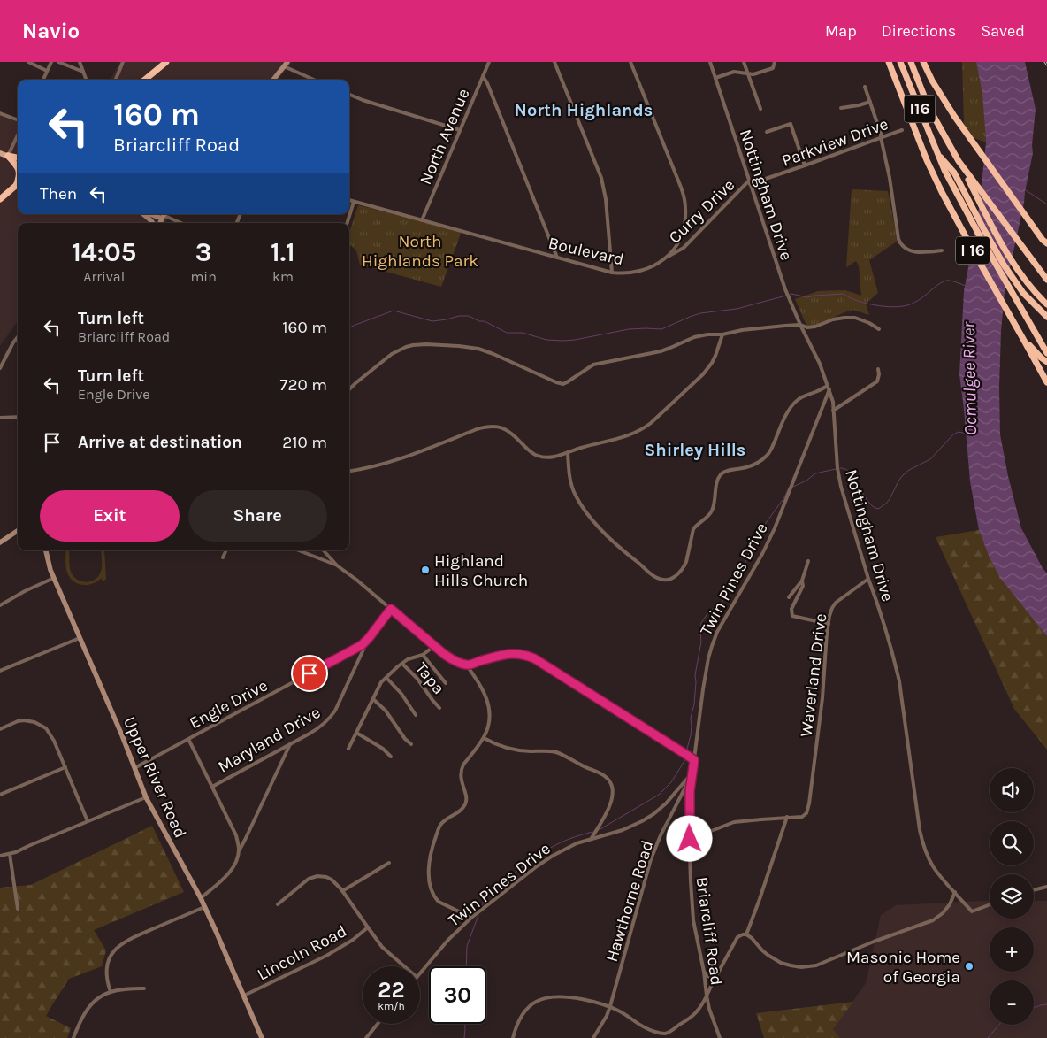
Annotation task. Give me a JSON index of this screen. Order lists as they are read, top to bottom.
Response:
{
  "streets": {
    "highway": ["I16", "I 16"],
    "street": [
      "North Avenue",
      "Parkview Drive",
      "Nottingham Drive",
      "Curry Drive",
      "Boulevard",
      "Twin Pines Drive",
      "Waverland Drive",
      "Tapa",
      "Engle Drive",
      "Maryland Drive",
      "Upper River Road",
      "Hawthorne Road",
      "Briarcliff Road",
      "Lincoln Road"
    ]
  },
  "crossings": [
    ["North Avenue", "Boulevard"],
    ["Parkview Drive", "Nottingham Drive"],
    ["Parkview Drive", "Curry Drive"],
    ["Nottingham Drive", "Curry Drive"],
    ["Nottingham Drive", "Twin Pines Drive"],
    ["Nottingham Drive", "Waverland Drive"],
    ["Curry Drive", "Boulevard"],
    ["Twin Pines Drive", "Hawthorne Road"],
    ["Twin Pines Drive", "Briarcliff Road"],
    ["Engle Drive", "Maryland Drive"],
    ["Engle Drive", "Upper River Road"],
    ["Upper River Road", "Lincoln Road"],
    ["Hawthorne Road", "Briarcliff Road"]
  ],
  "districts": ["North Highlands", "Shirley Hills"],
  "water": ["Ocmulgee River"],
  "parks": ["North Highlands Park"],
  "places": ["Highland Hills Church", "Masonic Home of Georgia"],
  "page": {
    "header": "Navio",
    "nav": ["Map", "Directions", "Saved"],
    "turn": ["160 m", "Briarcliff Road"],
    "then": "Then",
    "eta": [
      "14:05",
      "Arrival",
      "3",
      "min",
      "1.1",
      "km"
    ],
    "list": [
      {
        "name": "Turn left",
        "note": "Briarcliff Road",
        "value": "160 m"
      },
      {
        "name": "Turn left",
        "note": "Engle Drive",
        "value": "720 m"
      },
      {
        "name": "Arrive at destination",
        "value": "210 m"
      }
    ],
    "buttons": ["Exit", "Share"],
    "map_buttons": ["+", "−"],
    "speed": "22 km/h",
    "limit": "30"
  }
}
